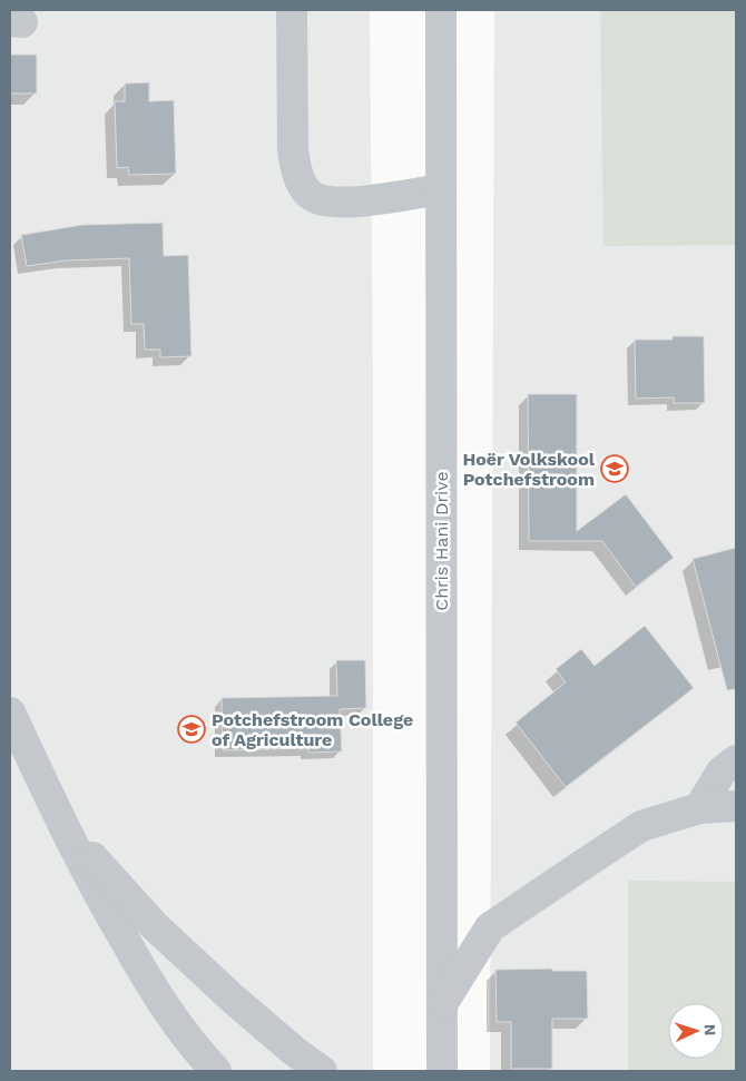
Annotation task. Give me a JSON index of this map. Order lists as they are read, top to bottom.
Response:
{
  "streets": {
    "street": ["Chris Hani Drive"]
  },
  "places": {
    "school or university": ["Hoër Volkskool Potchefstroom", "Potchefstroom College of Agriculture"]
  },
  "north": "right"
}
